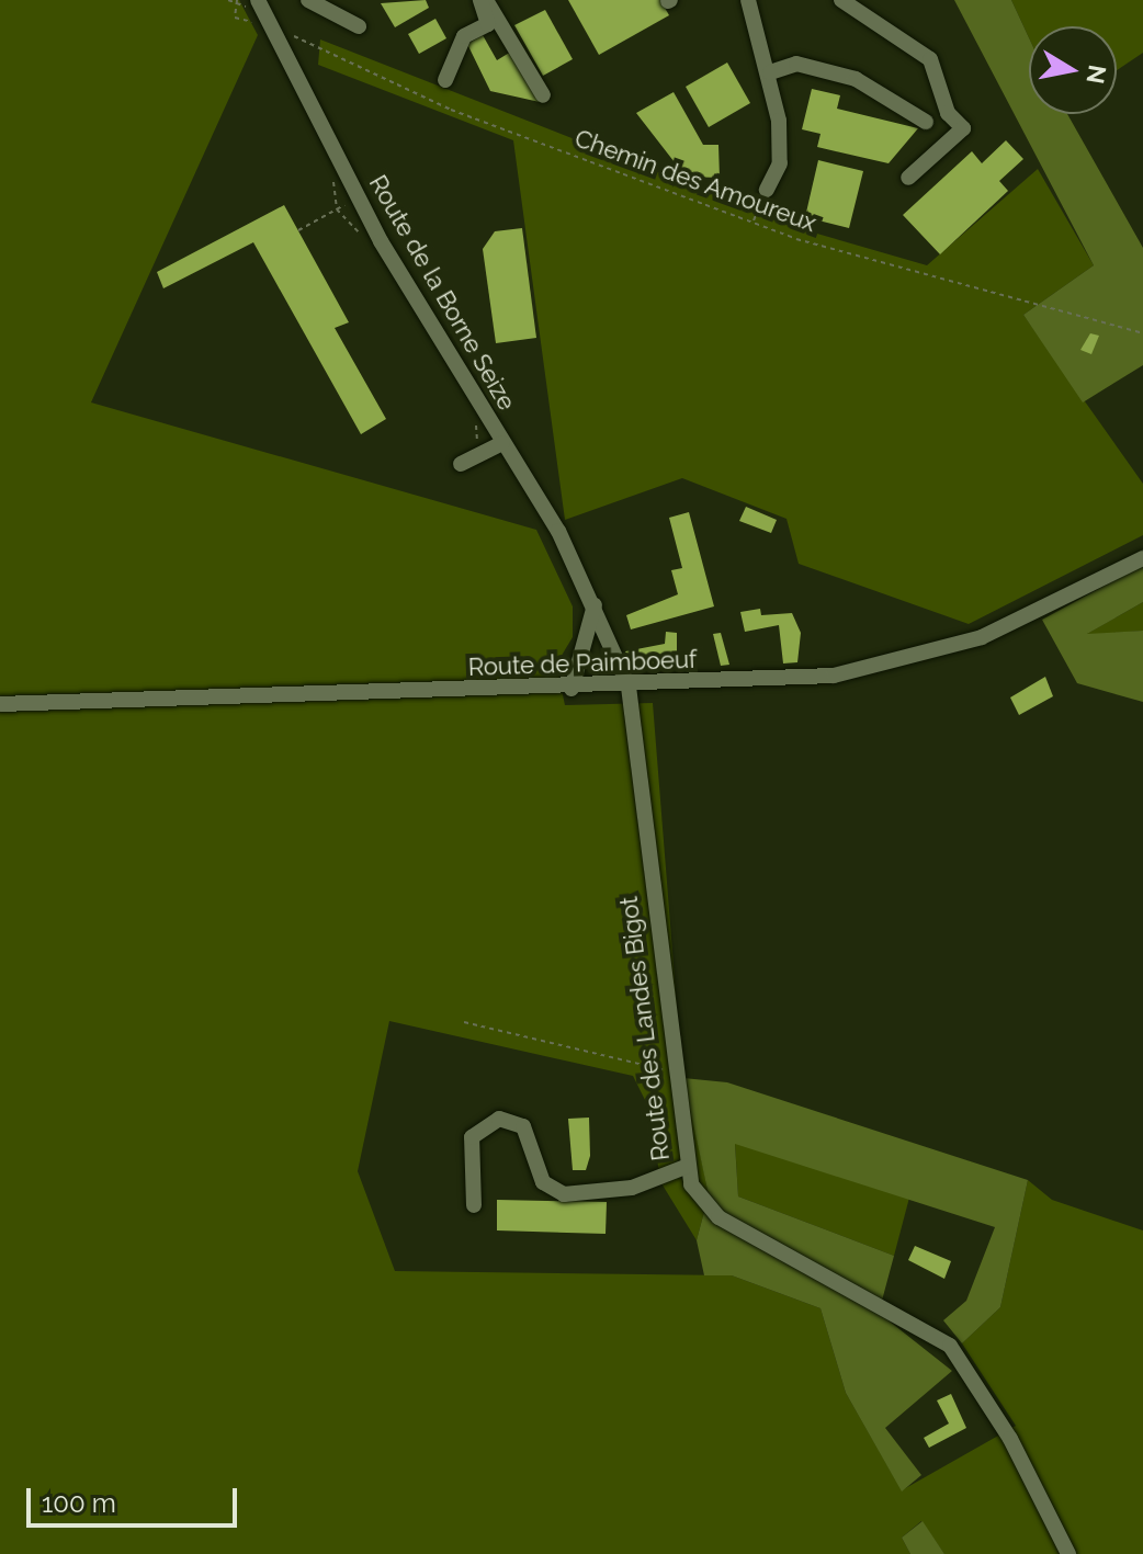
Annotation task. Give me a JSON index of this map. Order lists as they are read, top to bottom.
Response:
{
  "streets": {
    "street": ["Route de la Borne Seize", "Route de Paimboeuf", "Route des Landes Bigot"],
    "path": ["Chemin des Amoureux"]
  },
  "crossings": [
    ["Route de la Borne Seize", "Route de Paimboeuf"],
    ["Route de la Borne Seize", "Route des Landes Bigot"],
    ["Route de Paimboeuf", "Route des Landes Bigot"]
  ],
  "scale_bar": "100 m",
  "north": "right"
}
